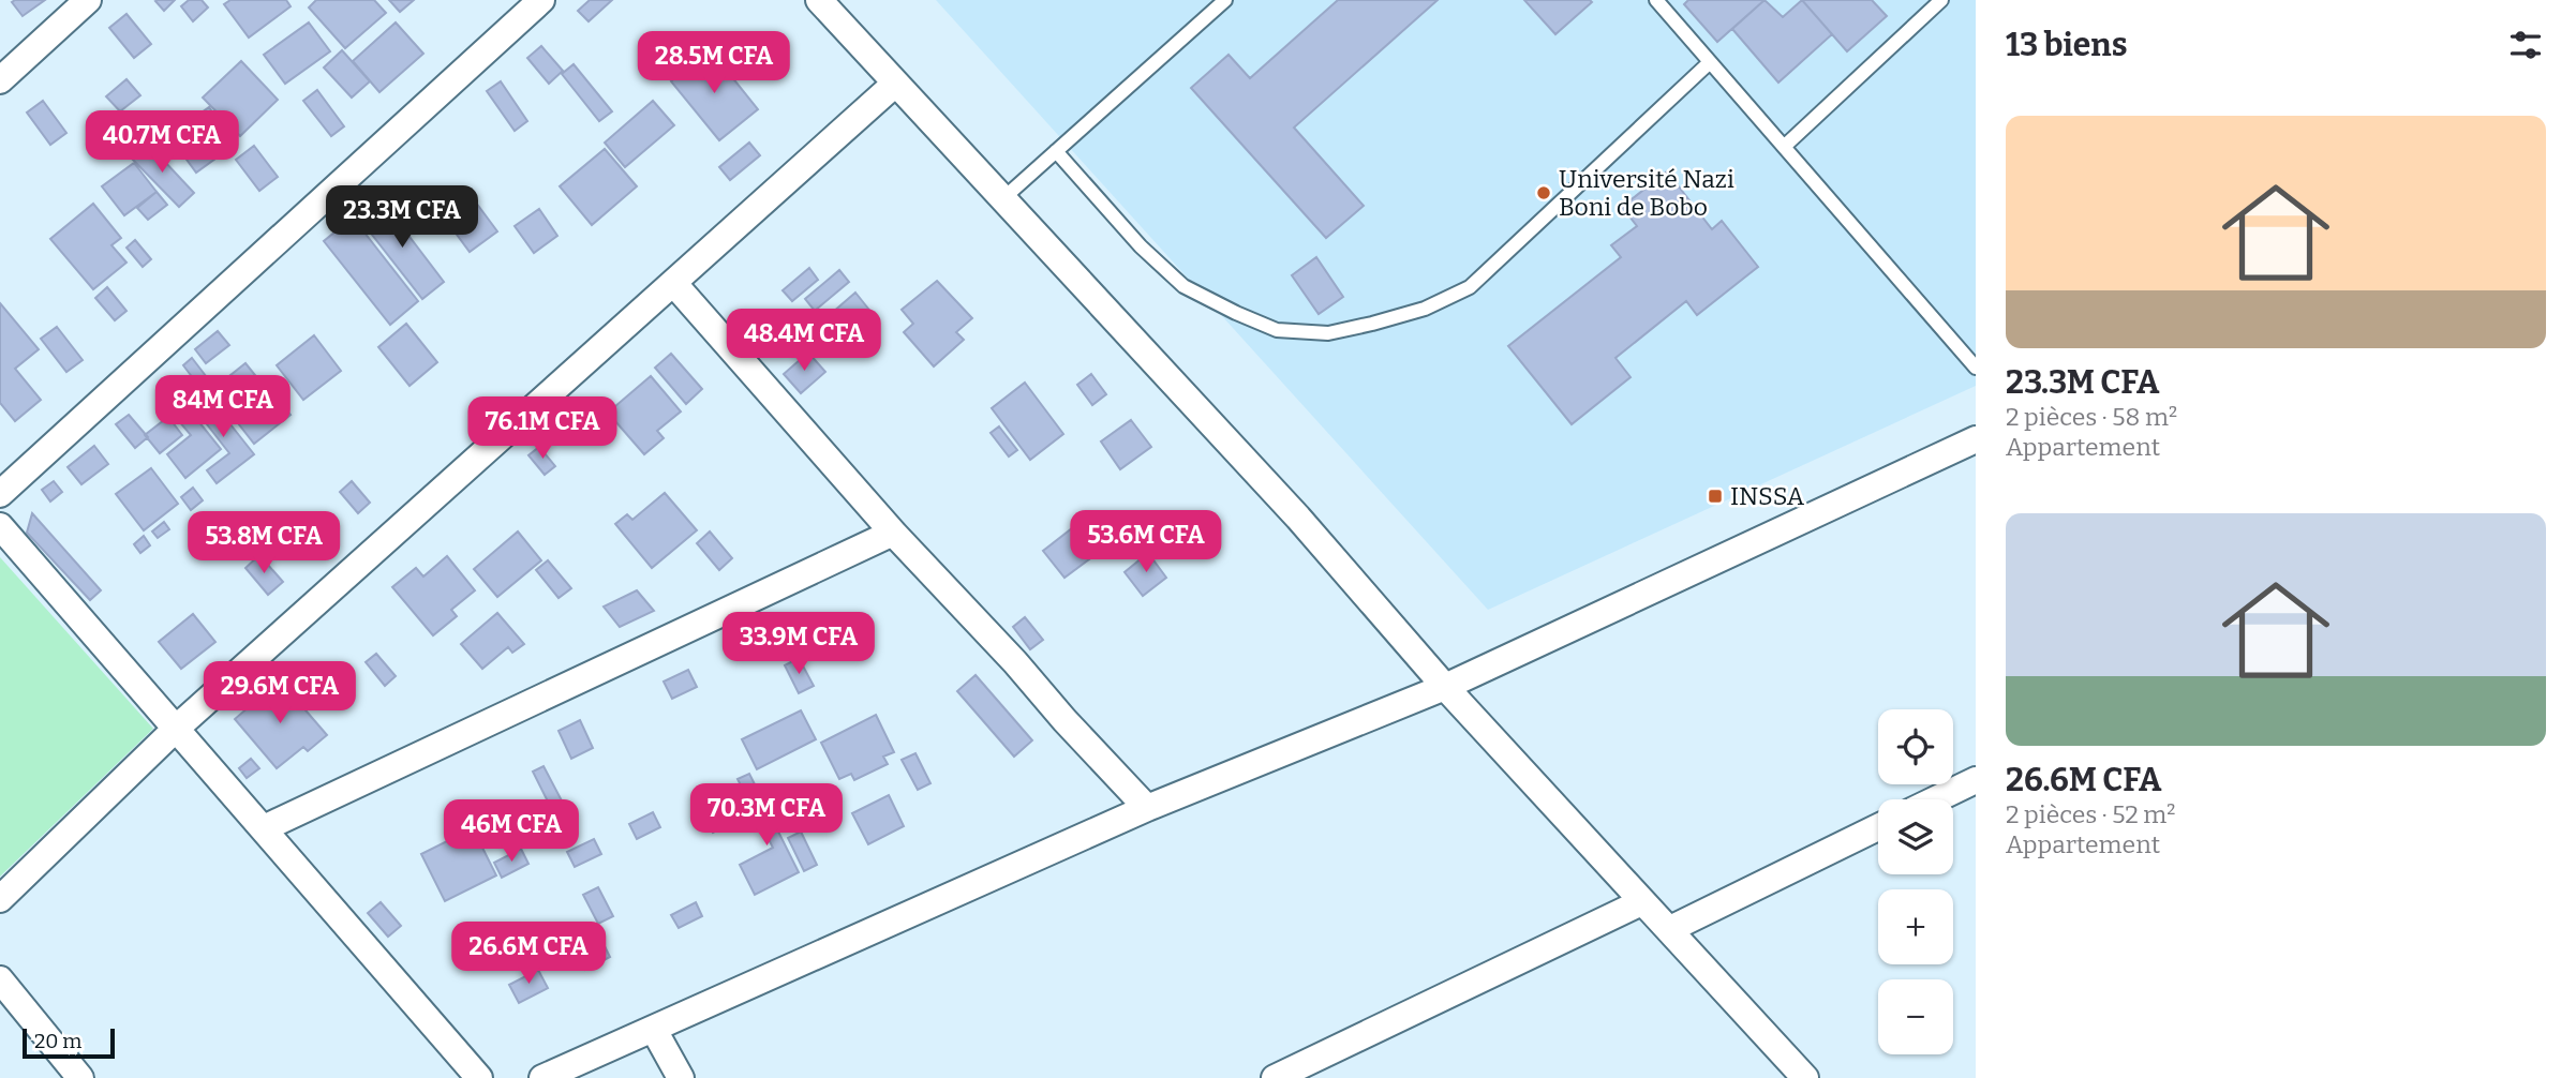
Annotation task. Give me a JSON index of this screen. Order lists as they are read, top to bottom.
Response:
{
  "places": {
    "other": ["Université Nazi Boni de Bobo"],
    "transit": ["INSSA"]
  },
  "scale_bar": "20 m",
  "page": {
    "heading": "13 biens",
    "price": [
      "28.5M CFA",
      "40.7M CFA",
      "23.3M CFA",
      "48.4M CFA",
      "84M CFA",
      "76.1M CFA",
      "53.6M CFA",
      "53.8M CFA",
      "33.9M CFA",
      "29.6M CFA",
      "70.3M CFA",
      "46M CFA",
      "26.6M CFA"
    ],
    "list": [
      {
        "name": "23.3M CFA",
        "note": "2 pièces · 58 m² · Appartement"
      },
      {
        "name": "26.6M CFA",
        "note": "2 pièces · 52 m² · Appartement"
      }
    ],
    "map_buttons": ["+", "−"],
    "scale": "20 m"
  }
}
